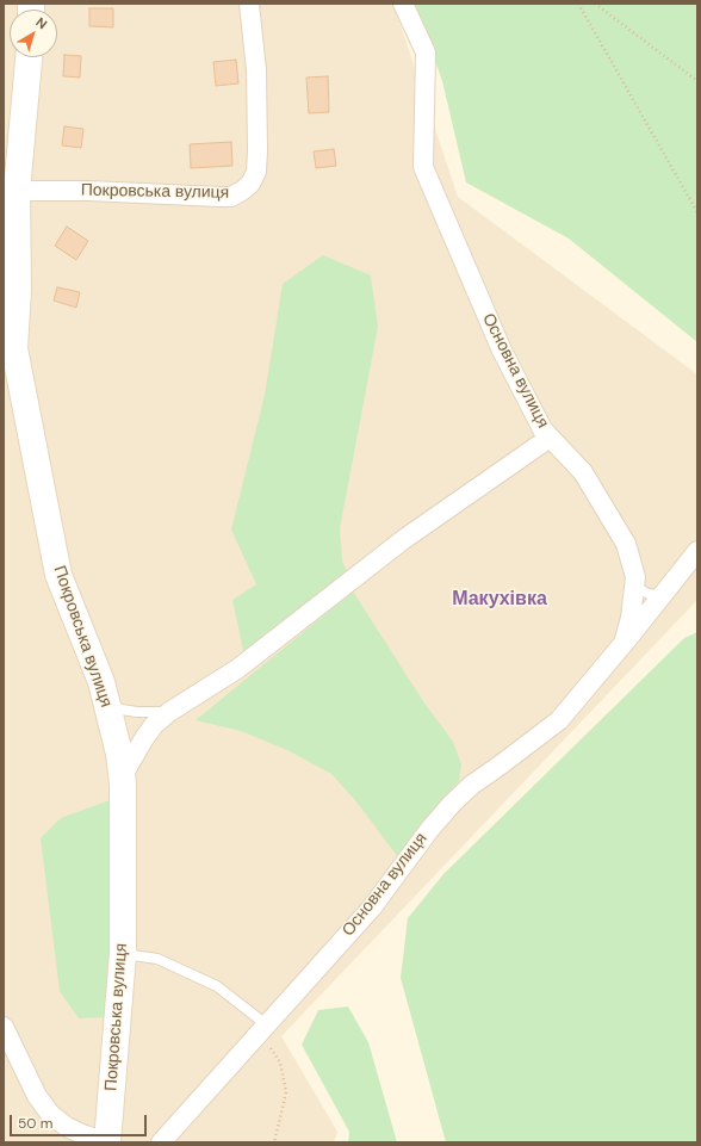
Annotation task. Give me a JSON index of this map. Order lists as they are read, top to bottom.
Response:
{
  "streets": {
    "street": ["Покровська вулиця", "Основна вулиця"]
  },
  "districts": ["Макухівка"],
  "scale_bar": "50 m",
  "north": "top right"
}
